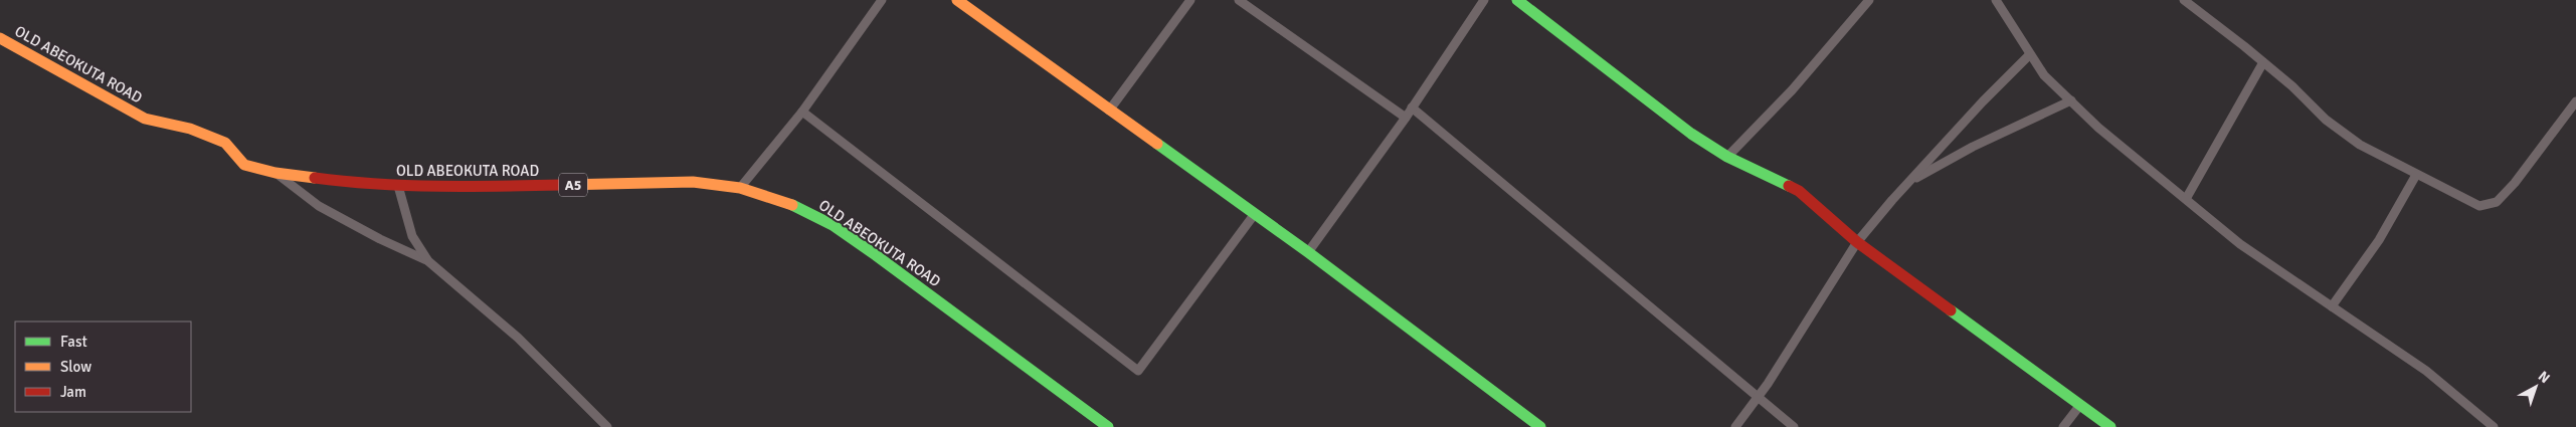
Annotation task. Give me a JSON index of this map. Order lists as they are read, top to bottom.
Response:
{
  "streets": {
    "main road": ["OLD ABEOKUTA ROAD", "A5"]
  },
  "legend": ["Fast", "Slow", "Jam"],
  "north": "top right"
}
